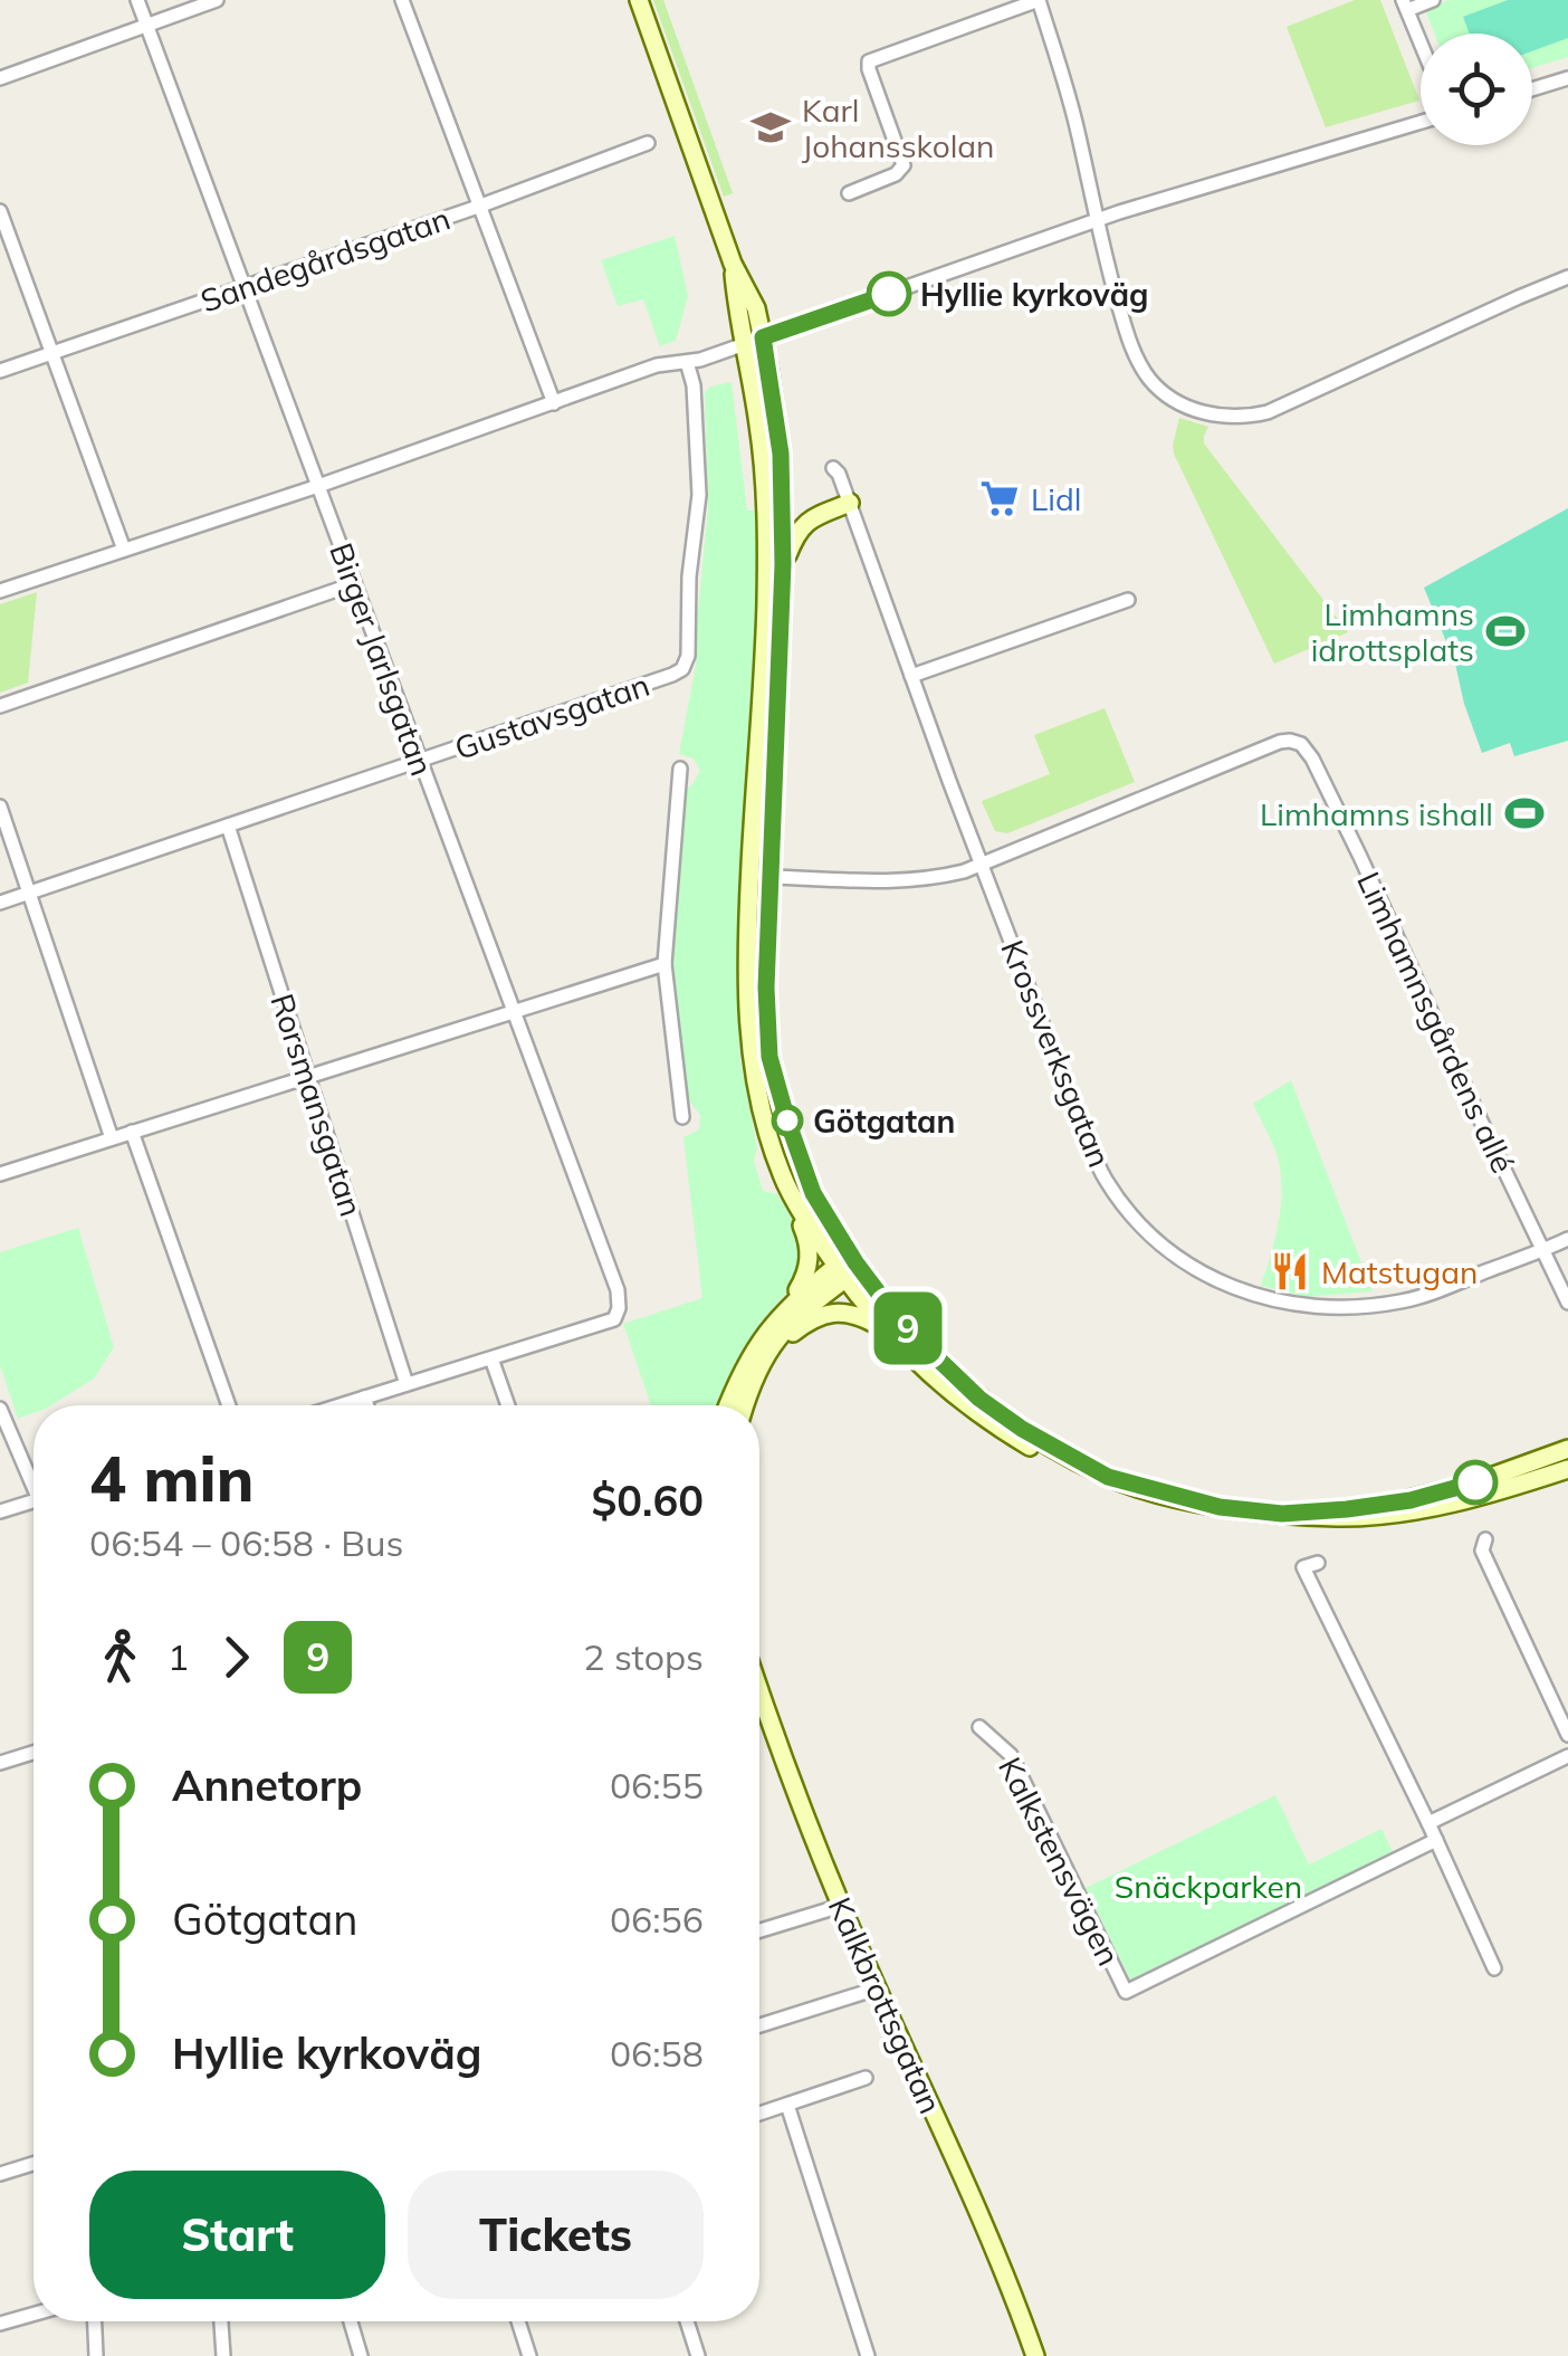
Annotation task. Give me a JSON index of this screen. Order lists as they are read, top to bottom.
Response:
{
  "streets": {
    "main road": ["Kalkbrottsgatan"],
    "street": [
      "Sandegårdsgatan",
      "Birger Jarlsgatan",
      "Gustavsgatan",
      "Limhamnsgårdens allé",
      "Krossverksgatan",
      "Rorsmansgatan",
      "Kalkstensvägen"
    ]
  },
  "crossings": [
    ["Sandegårdsgatan", "Birger Jarlsgatan"],
    ["Birger Jarlsgatan", "Gustavsgatan"],
    ["Gustavsgatan", "Rorsmansgatan"],
    ["Limhamnsgårdens allé", "Krossverksgatan"]
  ],
  "parks": ["Snäckparken"],
  "places": {
    "school or university": ["Karl Johansskolan"],
    "other": ["Hyllie kyrkoväg", "Götgatan"],
    "supermarket": ["Lidl"],
    "sports": ["Limhamns idrottsplats", "Limhamns ishall"],
    "restaurant": ["Matstugan"]
  },
  "lines": ["bus line 9"],
  "page": {
    "on_map": "9",
    "heading": ["4 min", "06:54 – 06:58 · Bus", "$0.60"],
    "legs": ["1", "9", "2 stops"],
    "list": [
      {
        "name": "Annetorp",
        "value": "06:55"
      },
      {
        "name": "Götgatan",
        "value": "06:56"
      },
      {
        "name": "Hyllie kyrkoväg",
        "value": "06:58"
      }
    ],
    "buttons": ["Start", "Tickets"]
  }
}
